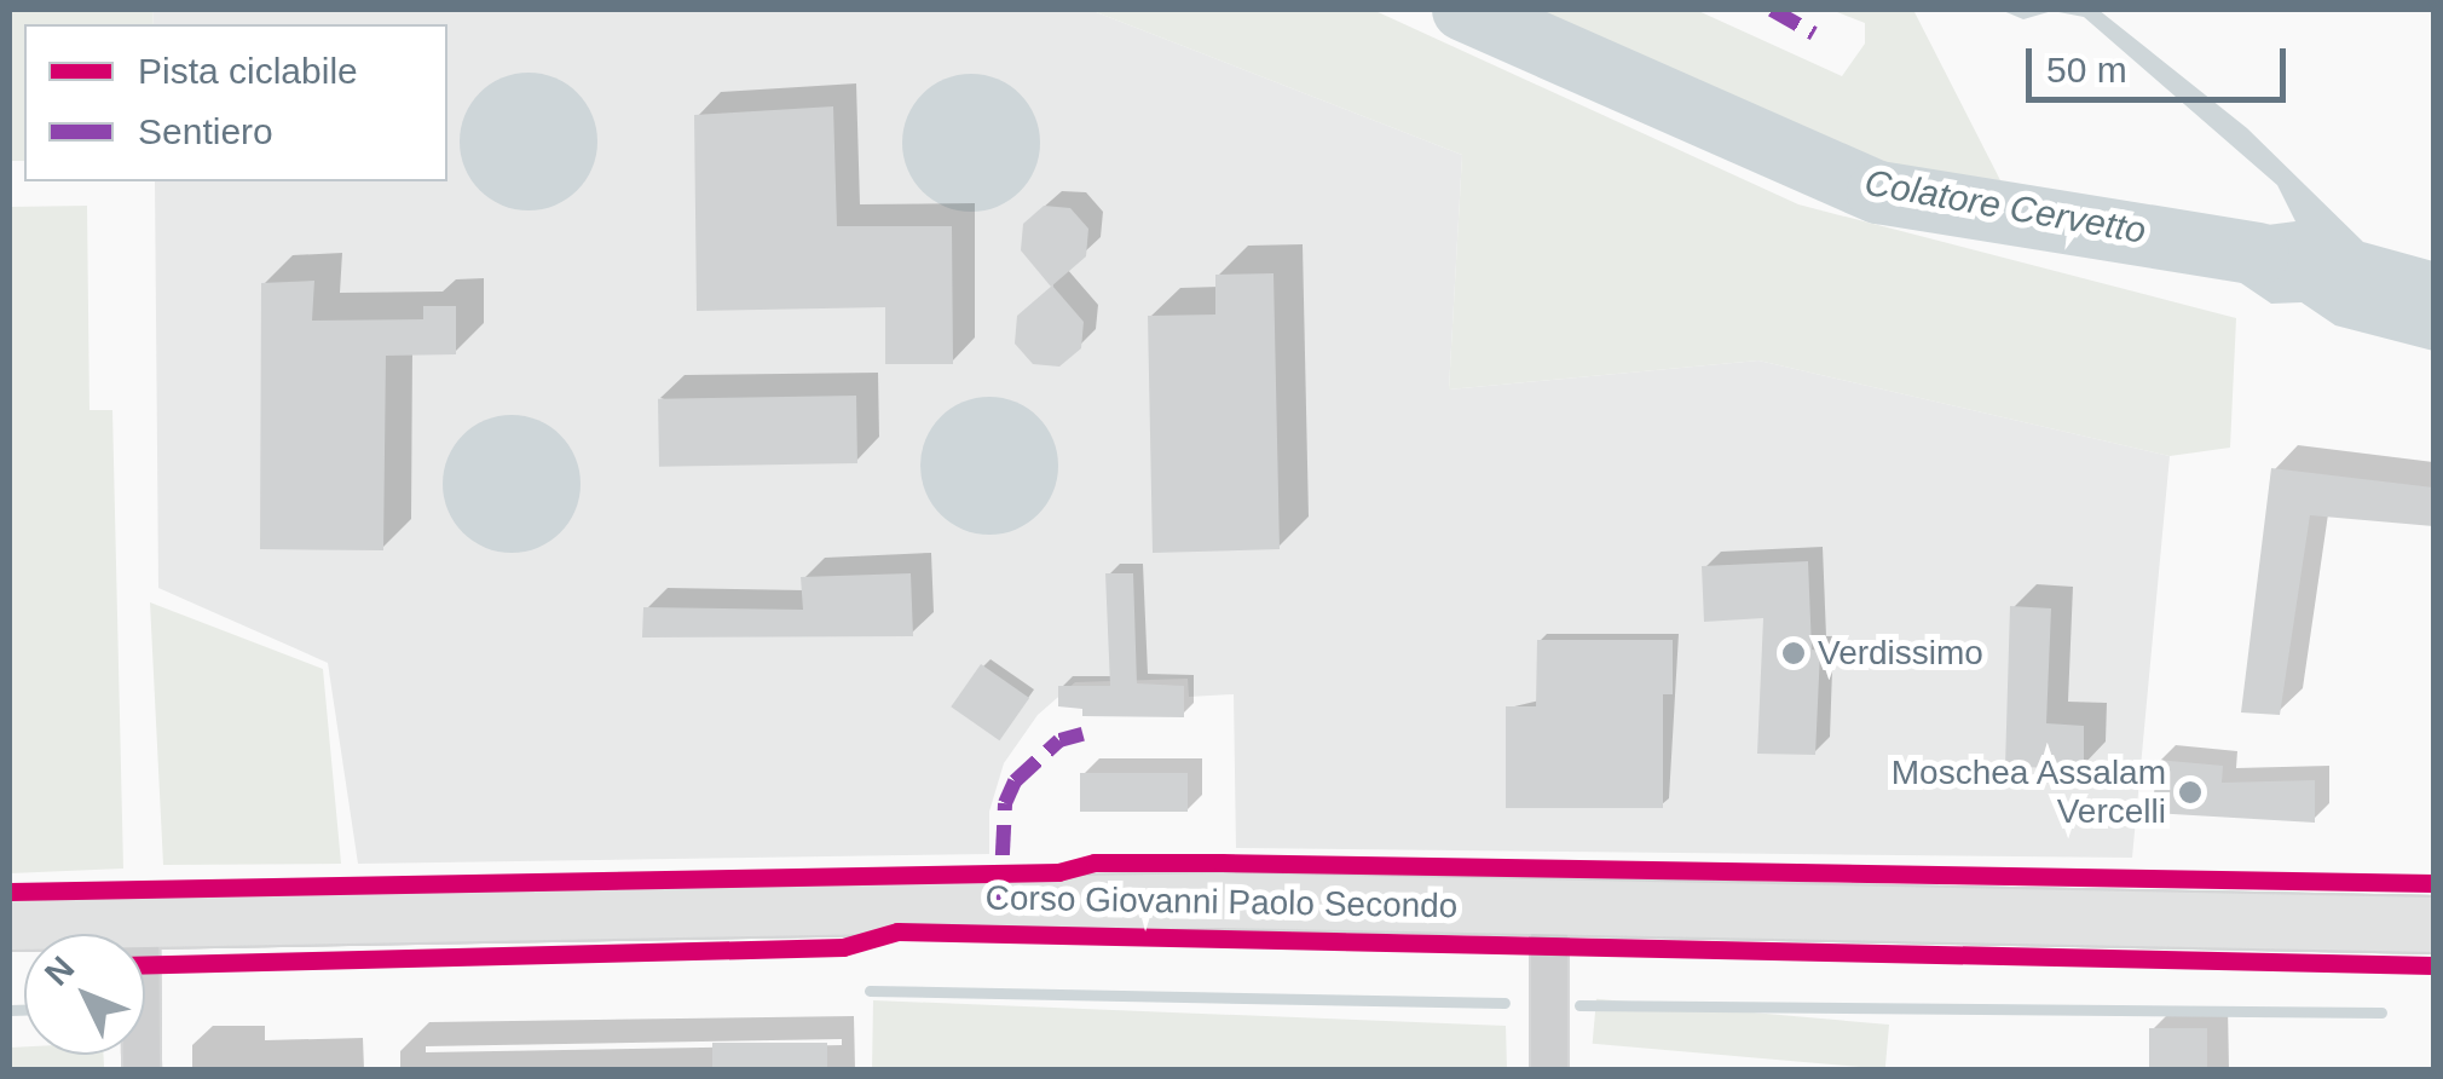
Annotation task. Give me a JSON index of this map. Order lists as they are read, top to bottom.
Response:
{
  "streets": {
    "main road": ["Corso Giovanni Paolo Secondo"]
  },
  "water": ["Colatore Cervetto"],
  "places": ["Verdissimo", "Moschea Assalam Vercelli"],
  "legend": ["Pista ciclabile", "Sentiero"],
  "scale_bar": "50 m",
  "north": "top left"
}
